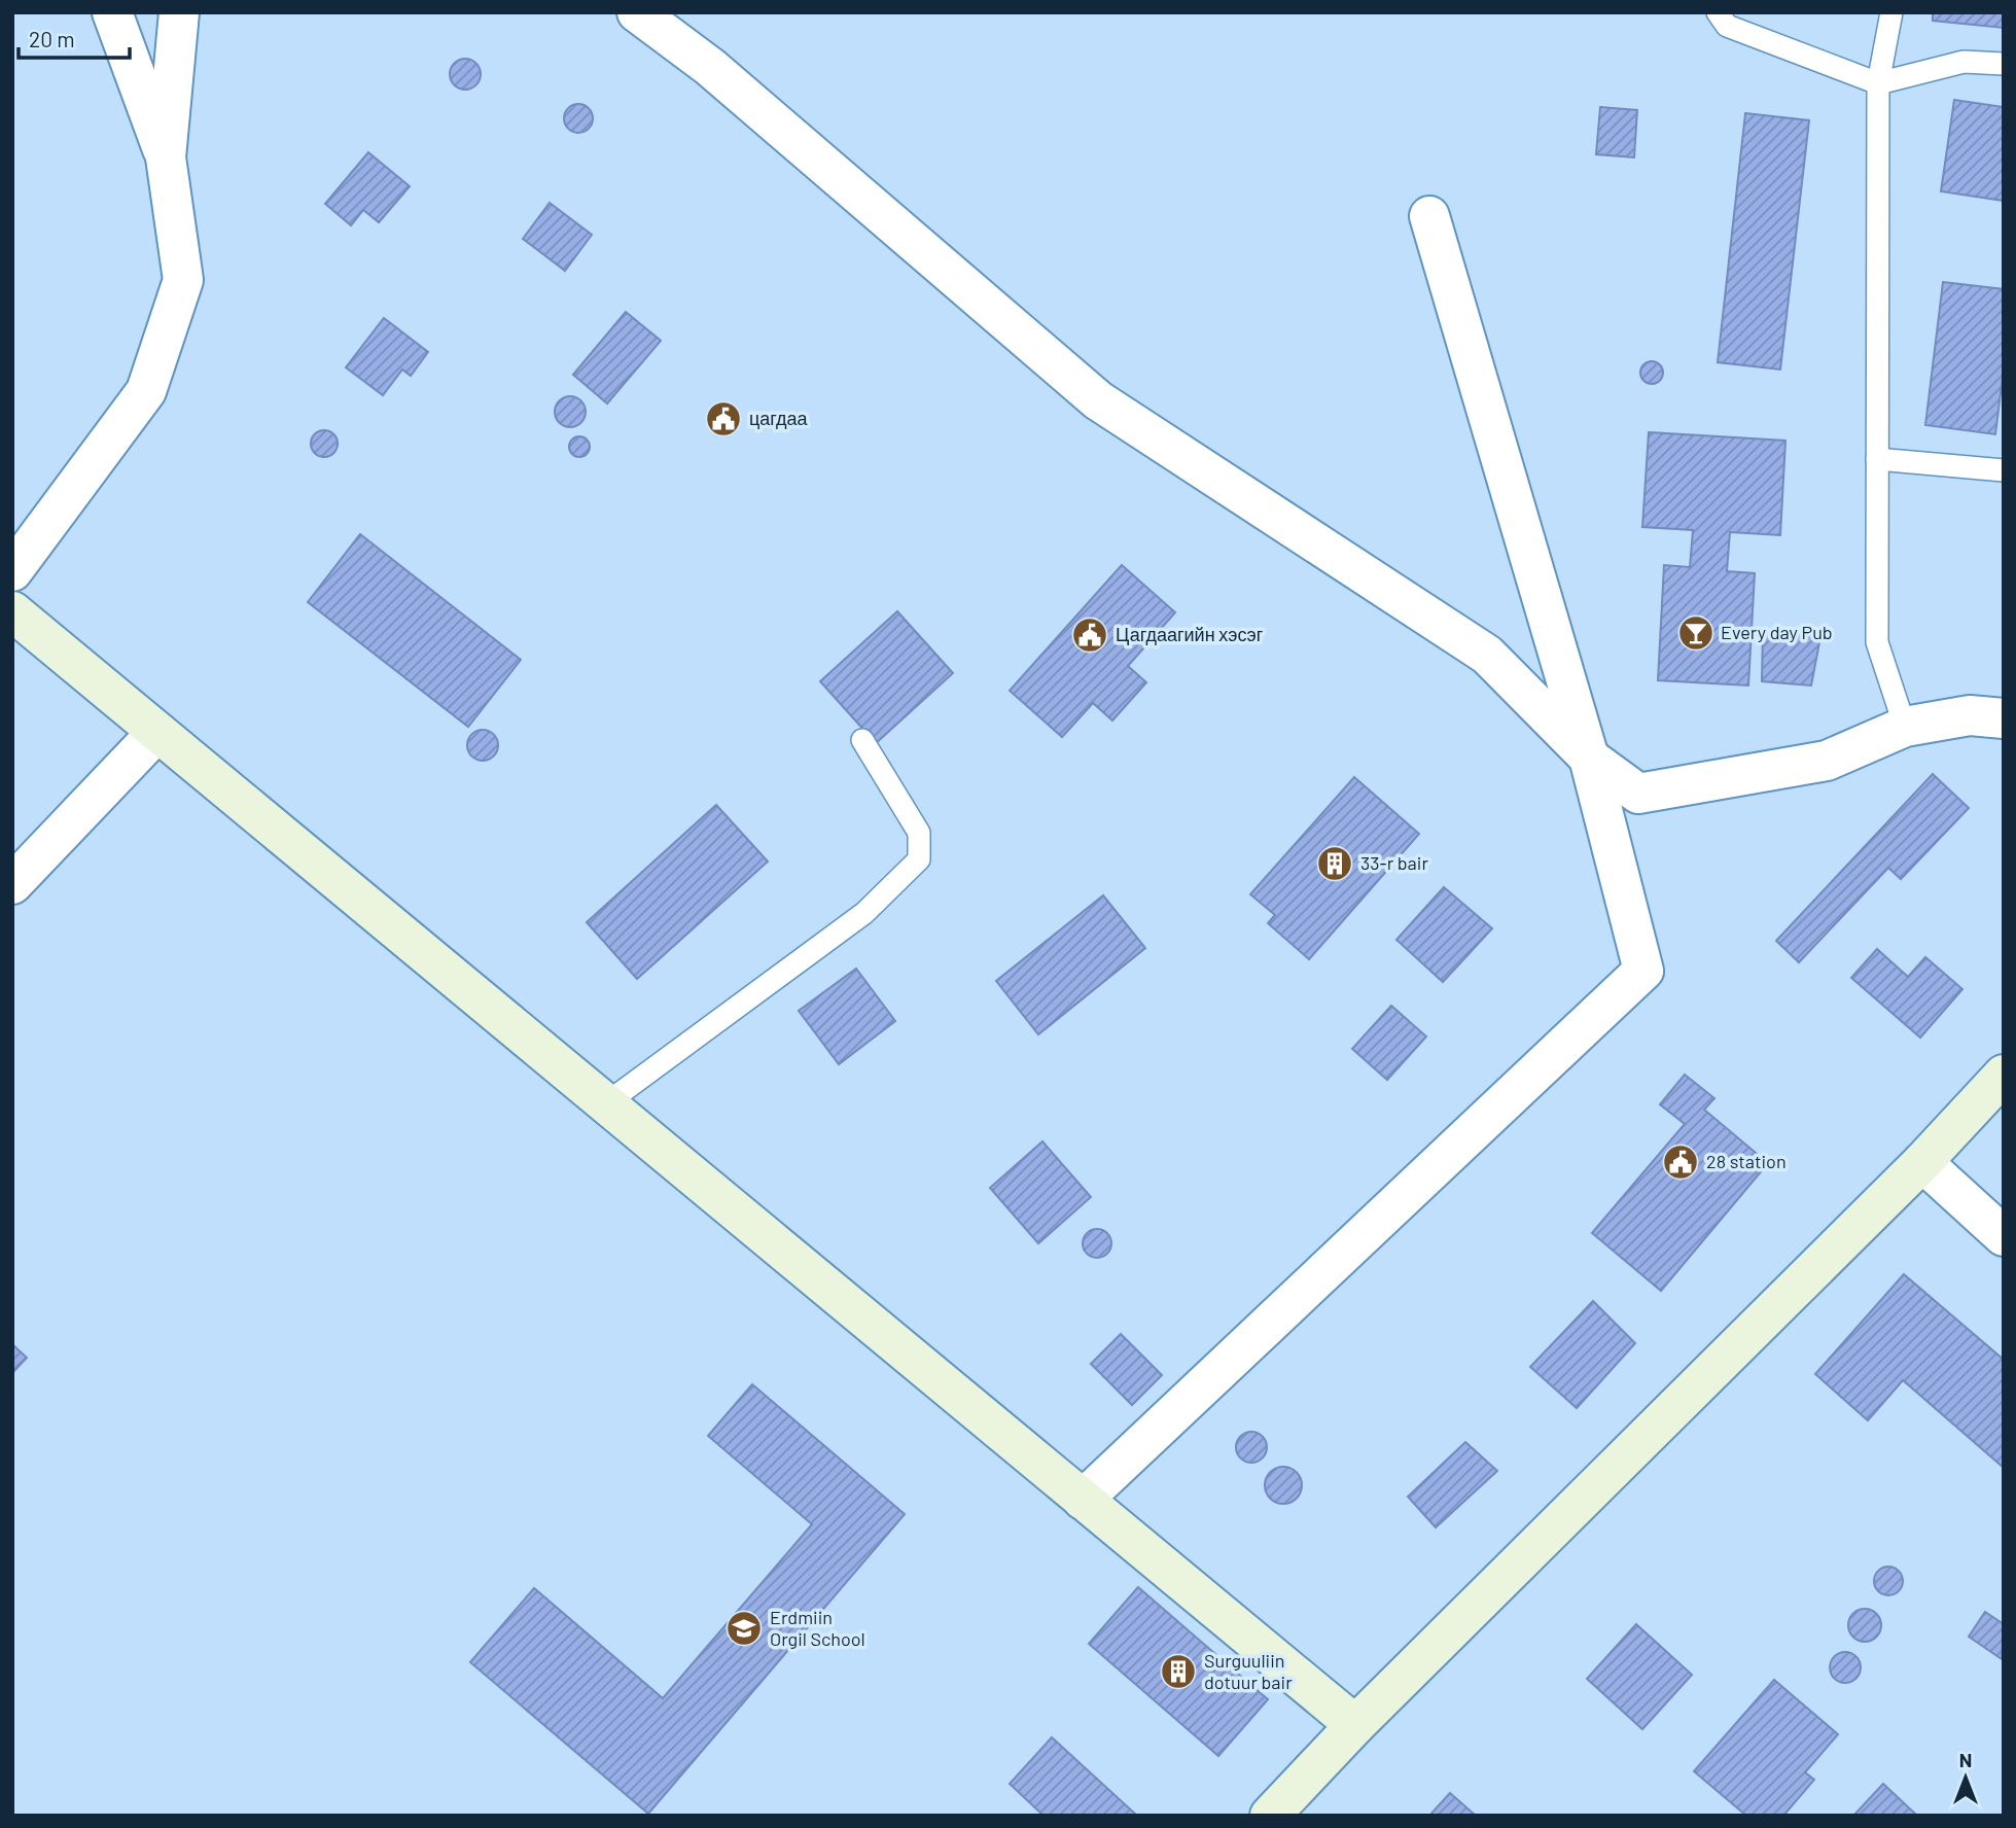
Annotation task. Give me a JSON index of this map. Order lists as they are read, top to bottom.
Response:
{
  "places": {
    "public building": ["цагдаа", "Цагдаагийн хэсэг", "28 station"],
    "bar": ["Every day Pub"],
    "building": ["33-r bair", "Surguuliin dotuur bair"],
    "school or university": ["Erdmiin Orgil School"]
  },
  "scale_bar": "20 m",
  "north": "top"
}
